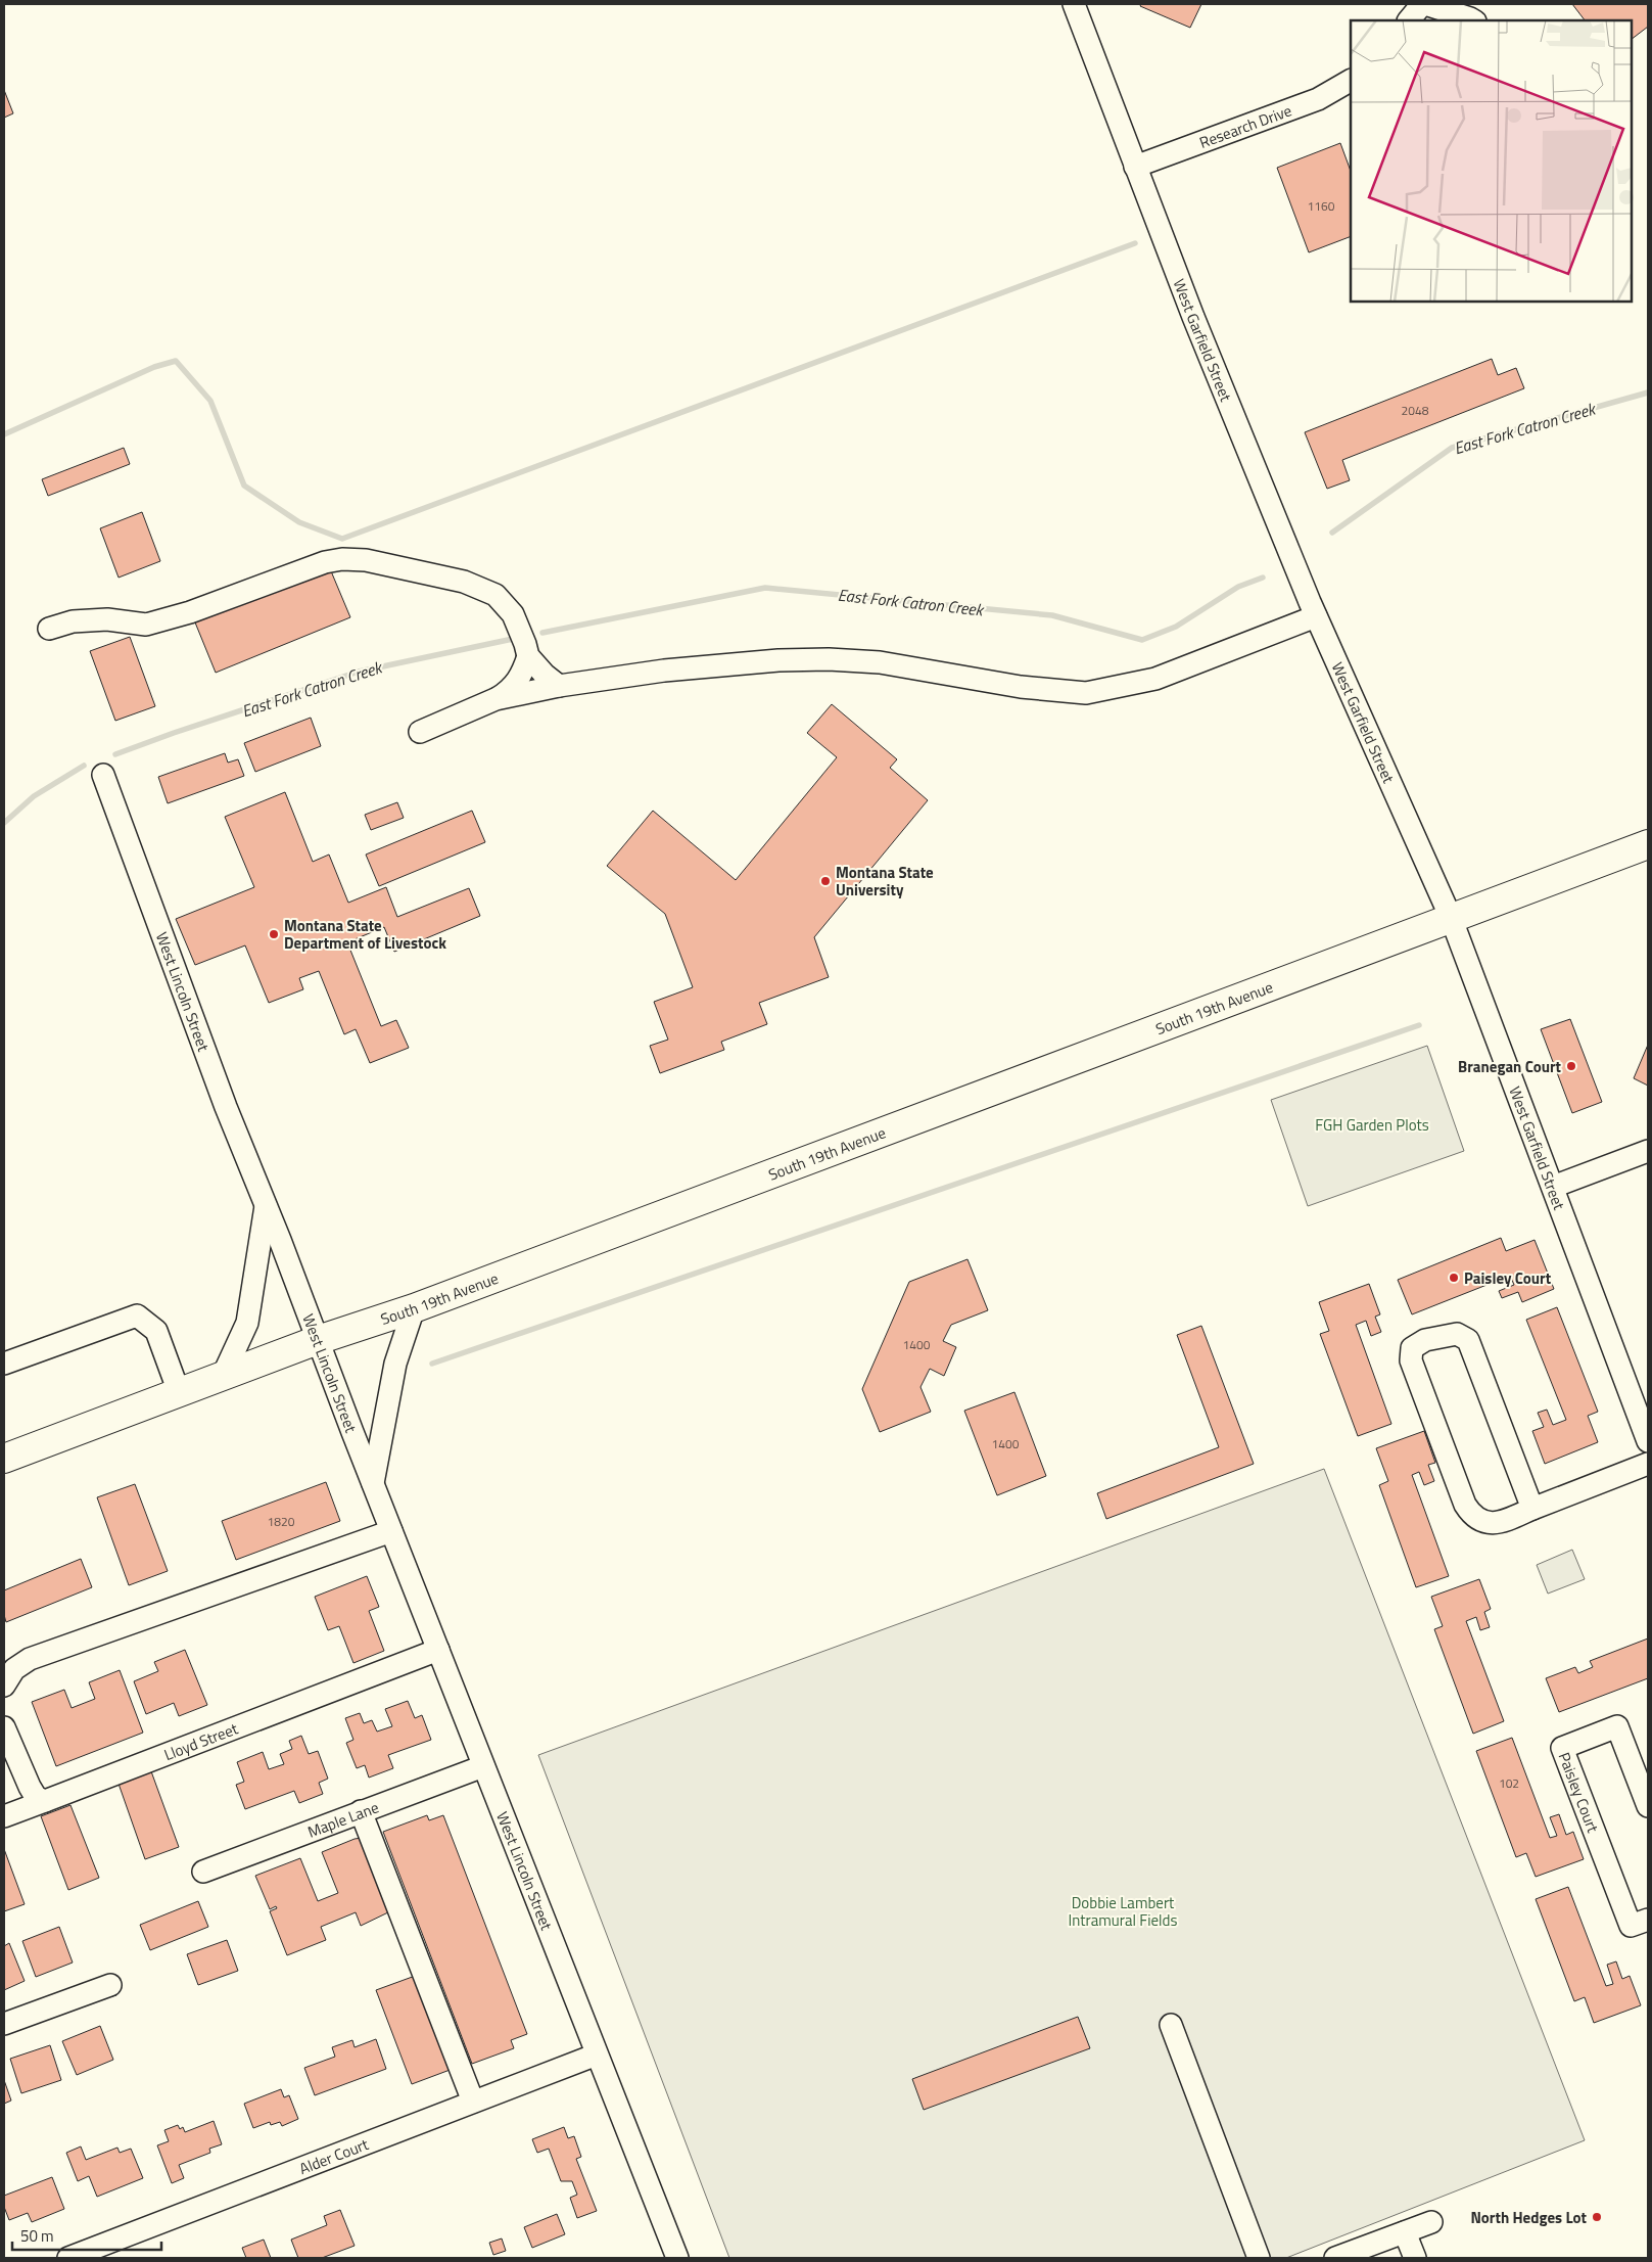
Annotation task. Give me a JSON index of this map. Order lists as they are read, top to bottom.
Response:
{
  "streets": {
    "main road": ["South 19th Avenue"],
    "street": [
      "Research Drive",
      "West Garfield Street",
      "West Lincoln Street",
      "Lloyd Street",
      "Paisley Court",
      "Maple Lane",
      "Alder Court"
    ]
  },
  "crossings": [
    ["Research Drive", "West Garfield Street"],
    ["West Garfield Street", "South 19th Avenue"],
    ["West Lincoln Street", "South 19th Avenue"],
    ["West Lincoln Street", "Lloyd Street"],
    ["West Lincoln Street", "Maple Lane"],
    ["West Lincoln Street", "Alder Court"]
  ],
  "water": ["East Fork Catron Creek"],
  "parks": ["FGH Garden Plots", "Dobbie Lambert Intramural Fields"],
  "places": [
    "Montana State University",
    "Montana State Department of Livestock",
    "Branegan Court",
    "Paisley Court",
    "North Hedges Lot"
  ],
  "house_numbers": [
    "1160",
    "2048",
    "1400",
    "1400",
    "1820",
    "102"
  ],
  "scale_bar": "50 m"
}
